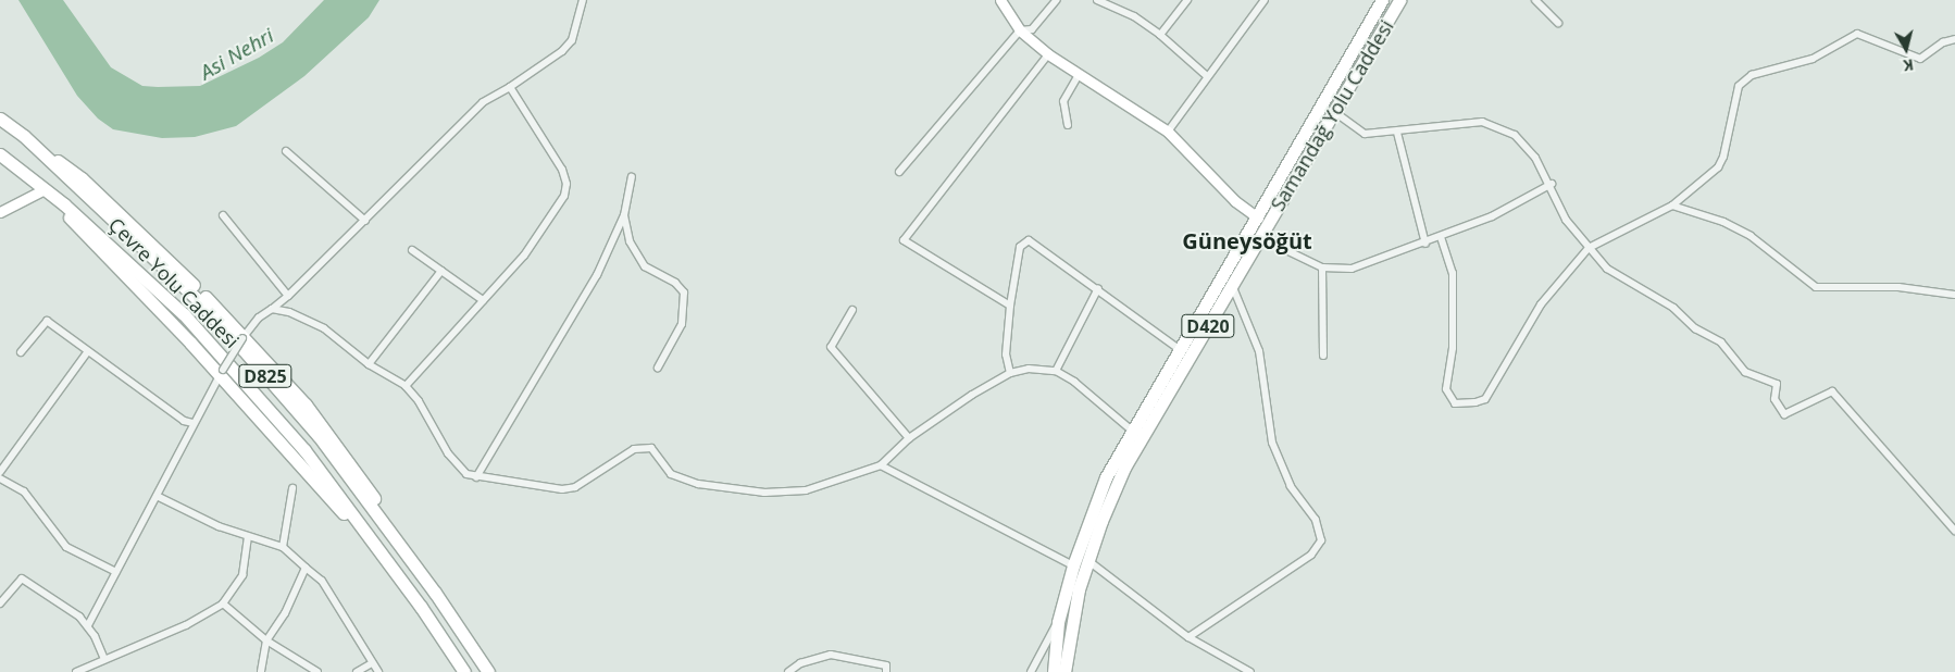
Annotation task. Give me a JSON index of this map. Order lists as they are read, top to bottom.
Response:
{
  "streets": {
    "highway": [
      "Samandağ Yolu Caddesi",
      "Çevre Yolu Caddesi",
      "D420",
      "D825"
    ]
  },
  "districts": ["Güneysöğüt"],
  "water": ["Asi Nehri"],
  "north": "bottom"
}
